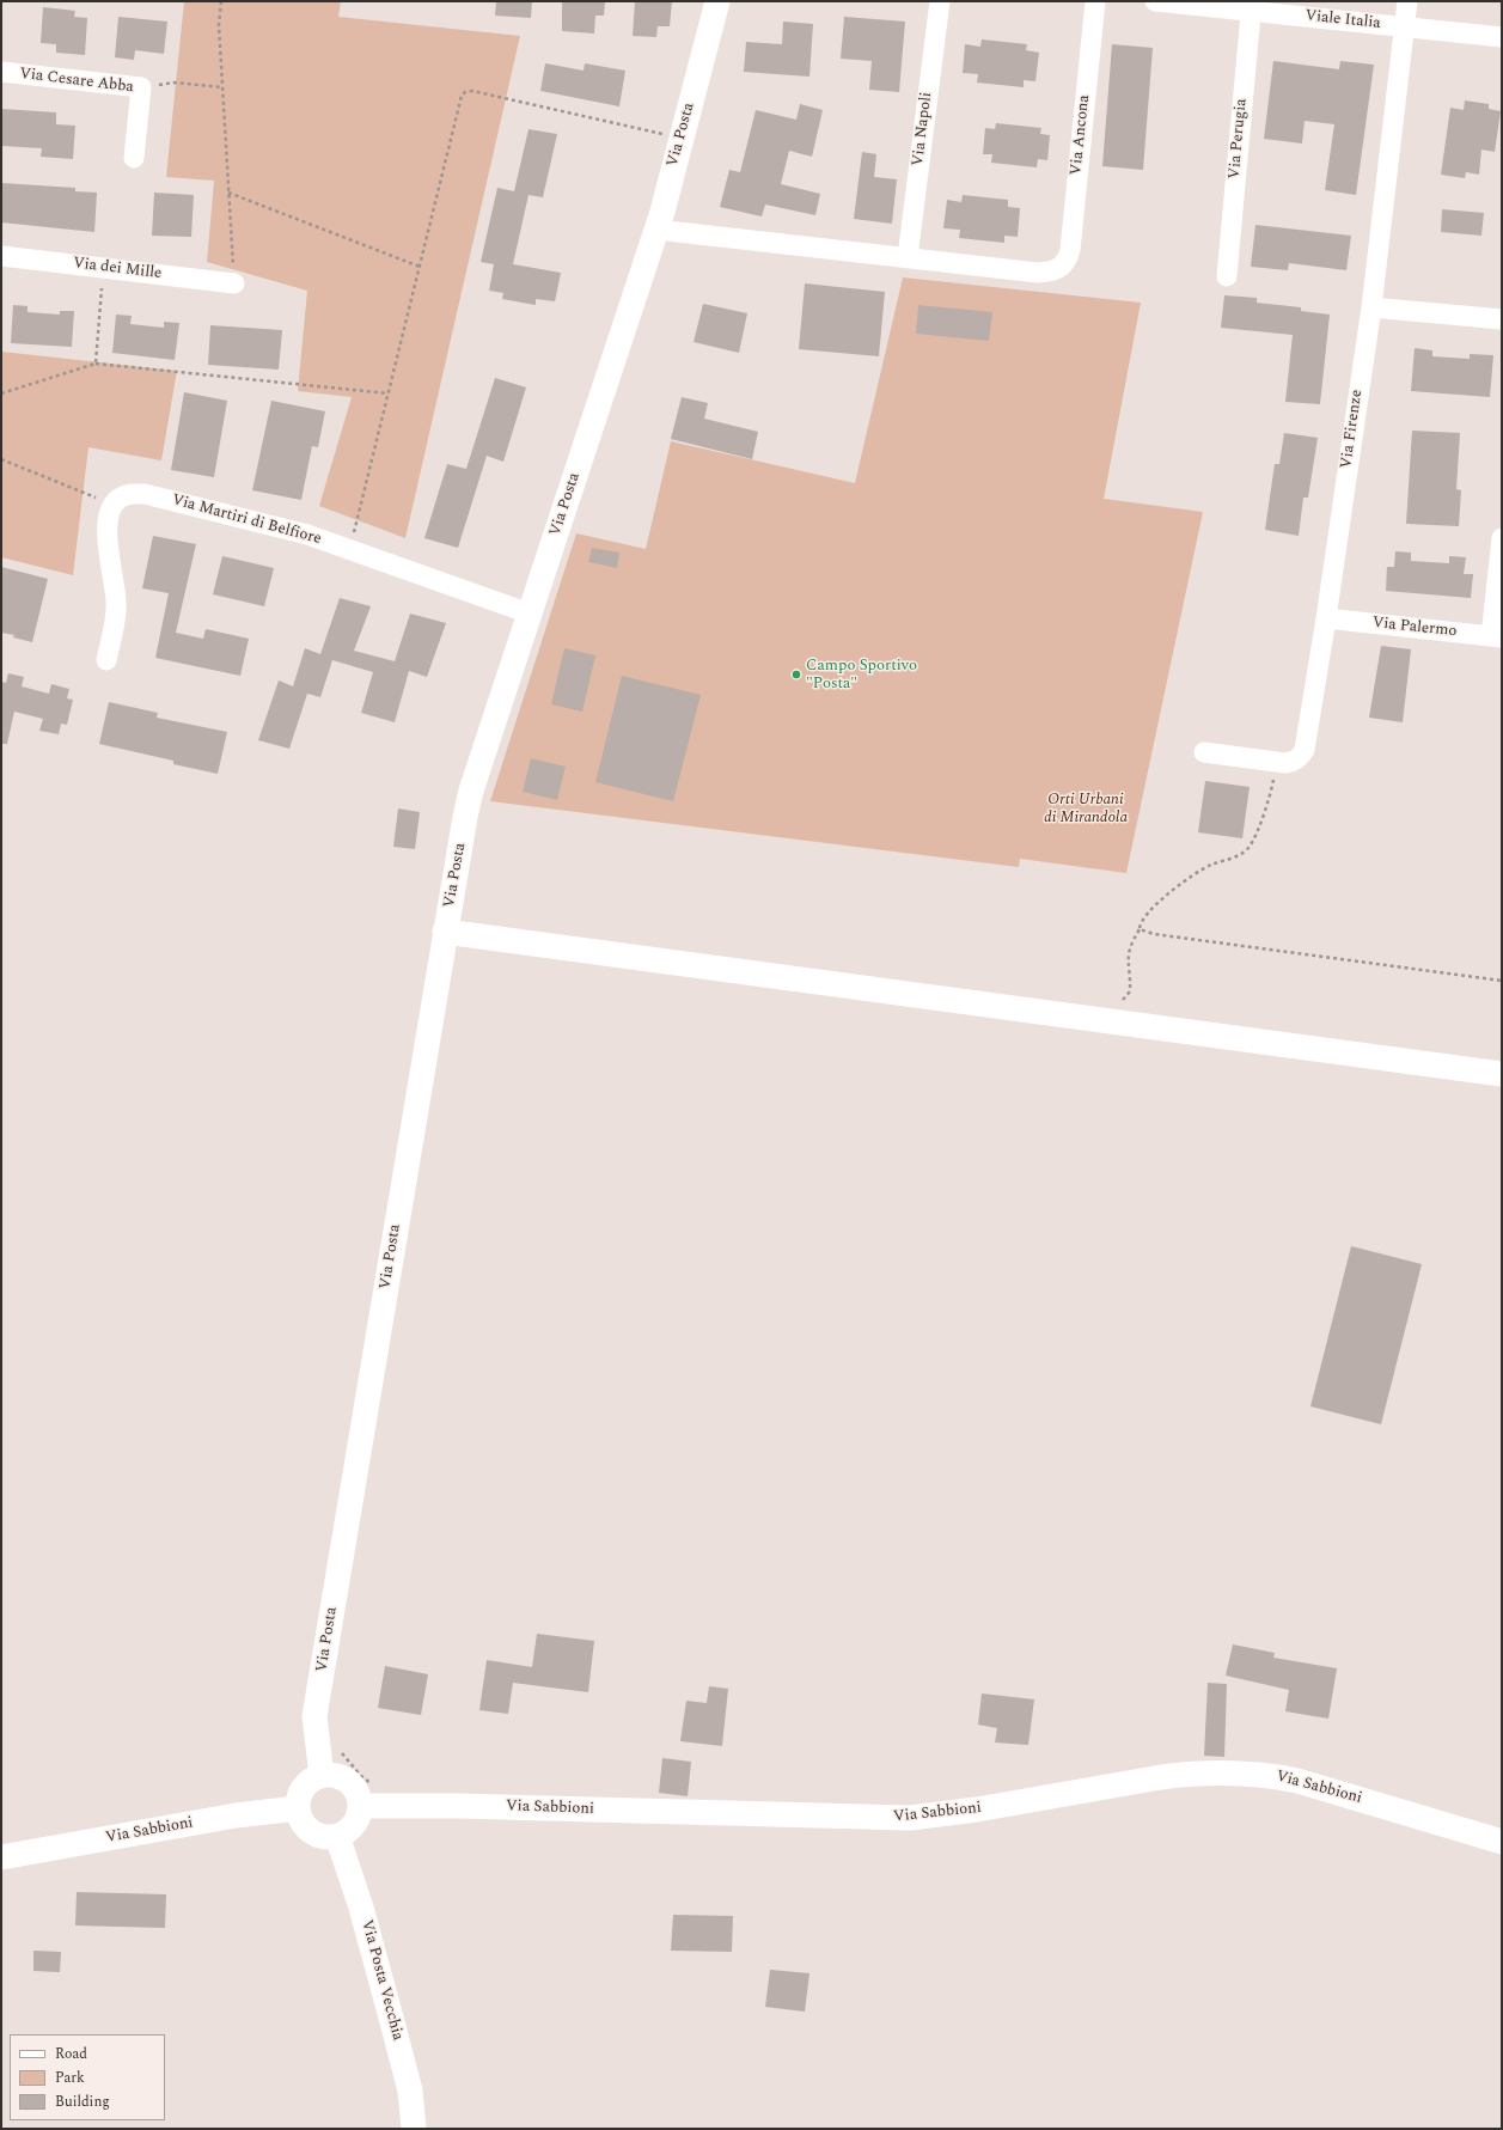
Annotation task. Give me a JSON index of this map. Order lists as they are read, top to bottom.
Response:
{
  "streets": {
    "street": [
      "Viale Italia",
      "Via Cesare Abba",
      "Via Napoli",
      "Via Posta",
      "Via Ancona",
      "Via Perugia",
      "Via dei Mille",
      "Via Firenze",
      "Via Martiri di Belfiore",
      "Via Palermo",
      "Via Sabbioni",
      "Via Posta Vecchia"
    ]
  },
  "crossings": [
    ["Viale Italia", "Via Perugia"],
    ["Viale Italia", "Via Firenze"],
    ["Via Napoli", "Via Ancona"],
    ["Via Posta", "Via Martiri di Belfiore"],
    ["Via Posta", "Via Sabbioni"],
    ["Via Posta", "Via Posta Vecchia"],
    ["Via Firenze", "Via Palermo"],
    ["Via Sabbioni", "Via Posta Vecchia"]
  ],
  "parks": ["Orti Urbani di Mirandola"],
  "places": ["Campo Sportivo \"Posta\""],
  "legend": ["Road", "Park", "Building"]
}
